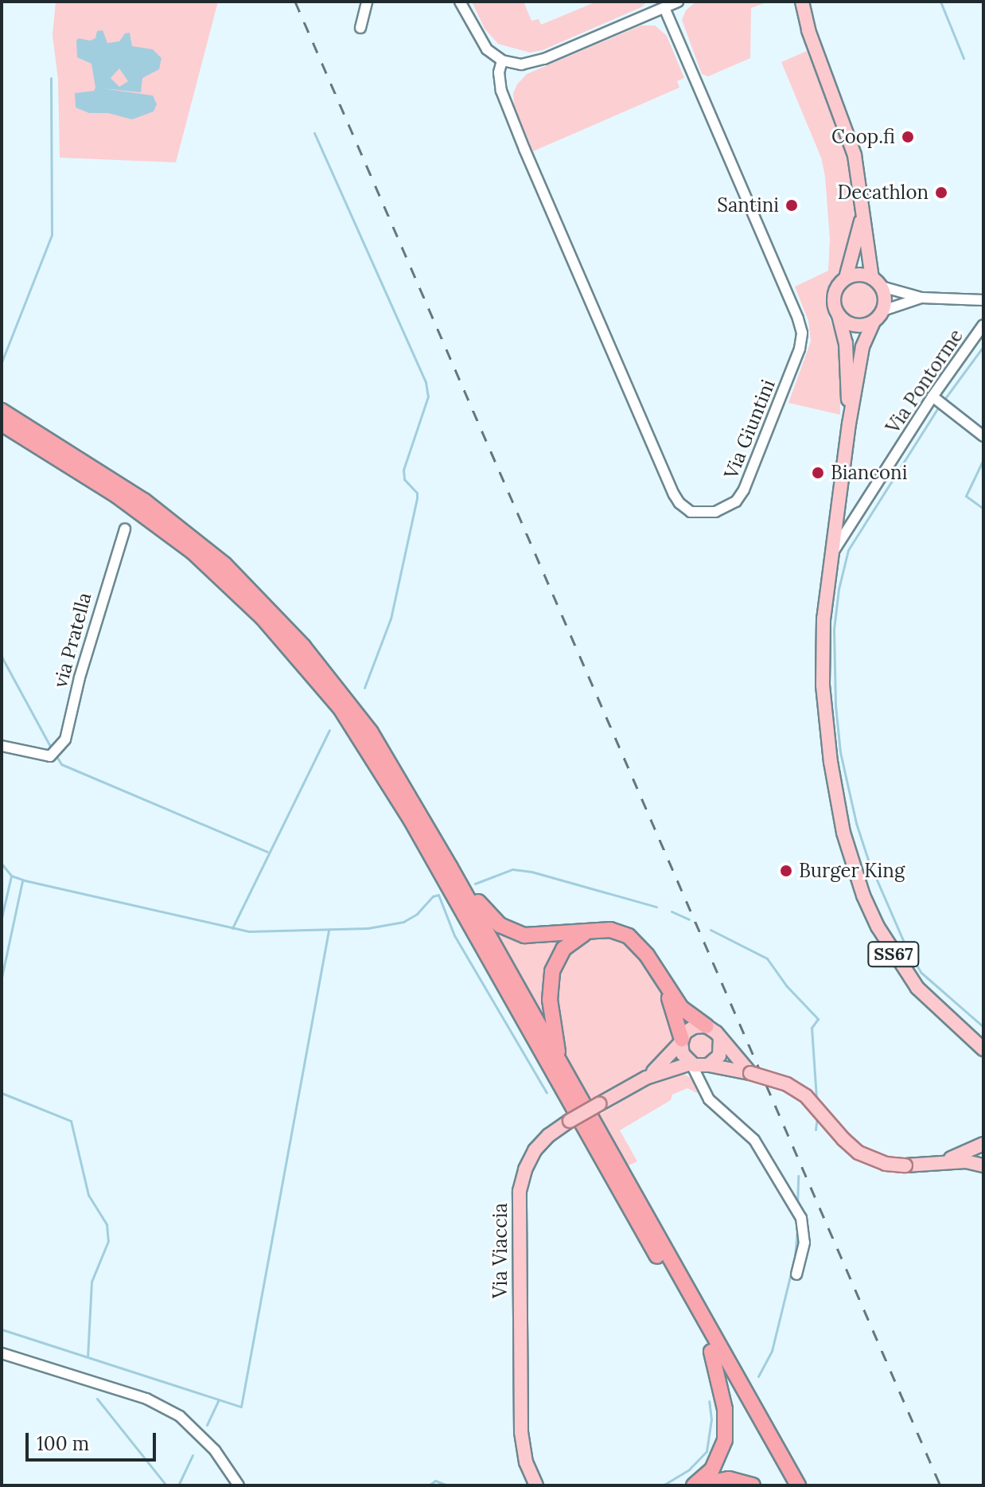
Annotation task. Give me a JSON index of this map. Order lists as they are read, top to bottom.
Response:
{
  "streets": {
    "main road": ["SS67", "Via Viaccia"],
    "street": ["Via Pontorme", "Via Giuntini", "via Pratella"]
  },
  "crossings": [
    ["Via Pontorme", "SS67"]
  ],
  "places": [
    "Coop.fi",
    "Decathlon",
    "Santini",
    "Bianconi",
    "Burger King"
  ],
  "scale_bar": "100 m"
}
